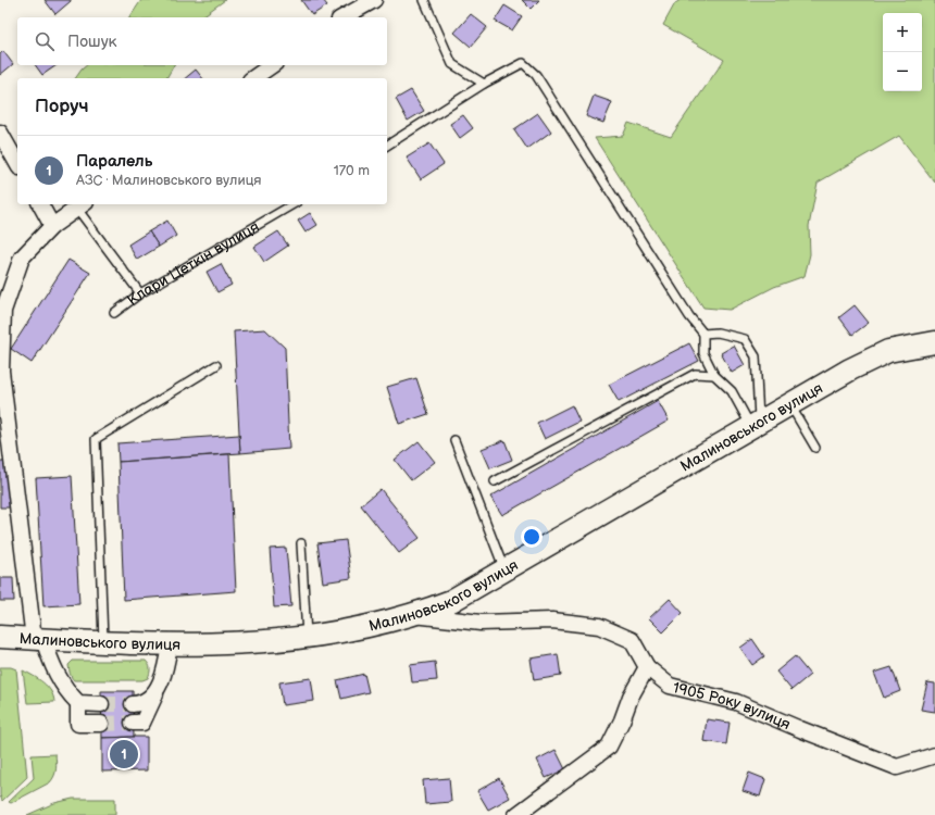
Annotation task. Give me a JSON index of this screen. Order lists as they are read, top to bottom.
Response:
{
  "streets": {
    "main road": ["Малиновського вулиця"],
    "street": ["1905 Року вулиця"],
    "lane": ["Клари Цеткін вулиця"]
  },
  "crossings": [
    ["Малиновського вулиця", "1905 Року вулиця"]
  ],
  "page": {
    "map_buttons": ["+", "−"],
    "search": "Пошук",
    "heading": "Поруч",
    "list": [
      {
        "mark": "1",
        "name": "Паралель",
        "note": "АЗС · Малиновського вулиця",
        "value": "170 m"
      }
    ],
    "pins": "1"
  }
}
